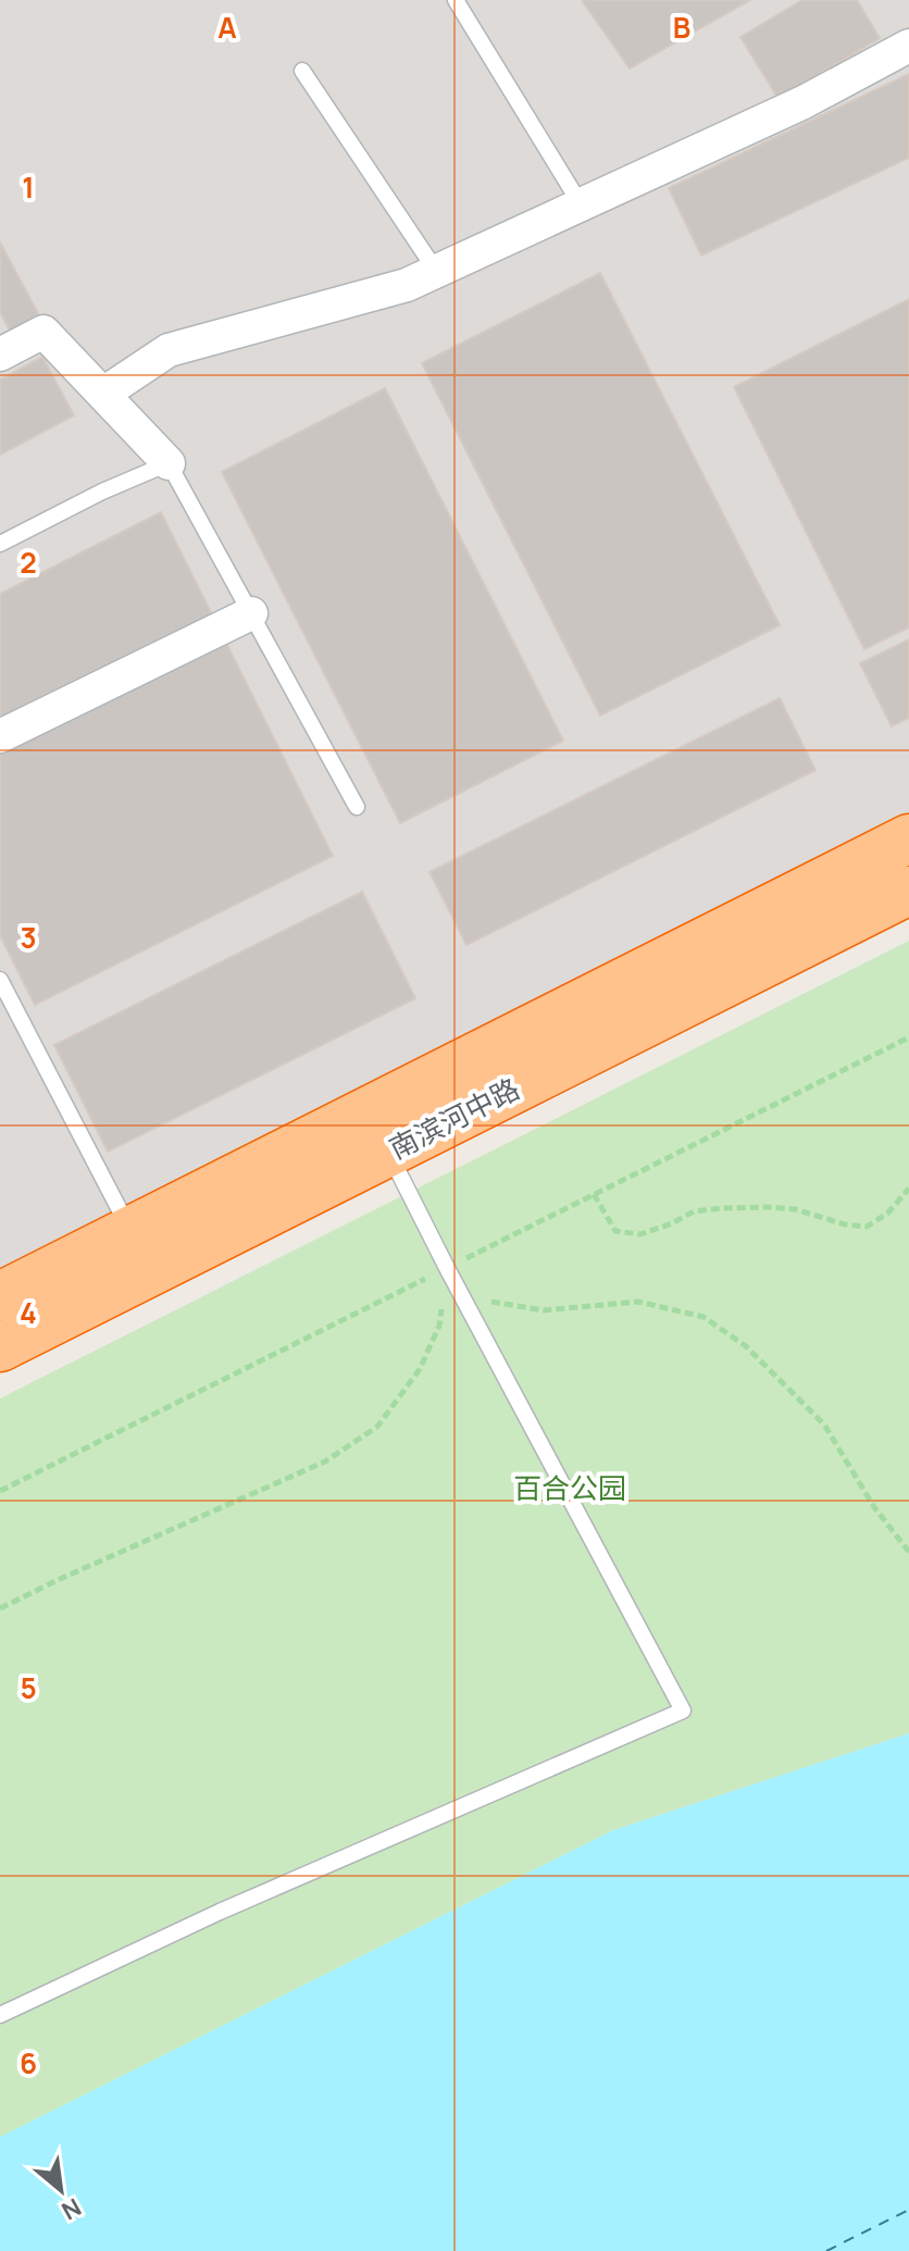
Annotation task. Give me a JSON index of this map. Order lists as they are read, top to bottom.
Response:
{
  "streets": {
    "highway": ["南滨河中路"]
  },
  "parks": ["百合公园"],
  "north": "bottom right",
  "grid": {
    "columns": ["A", "B"],
    "rows": [
      "1",
      "2",
      "3",
      "4",
      "5",
      "6"
    ]
  }
}
